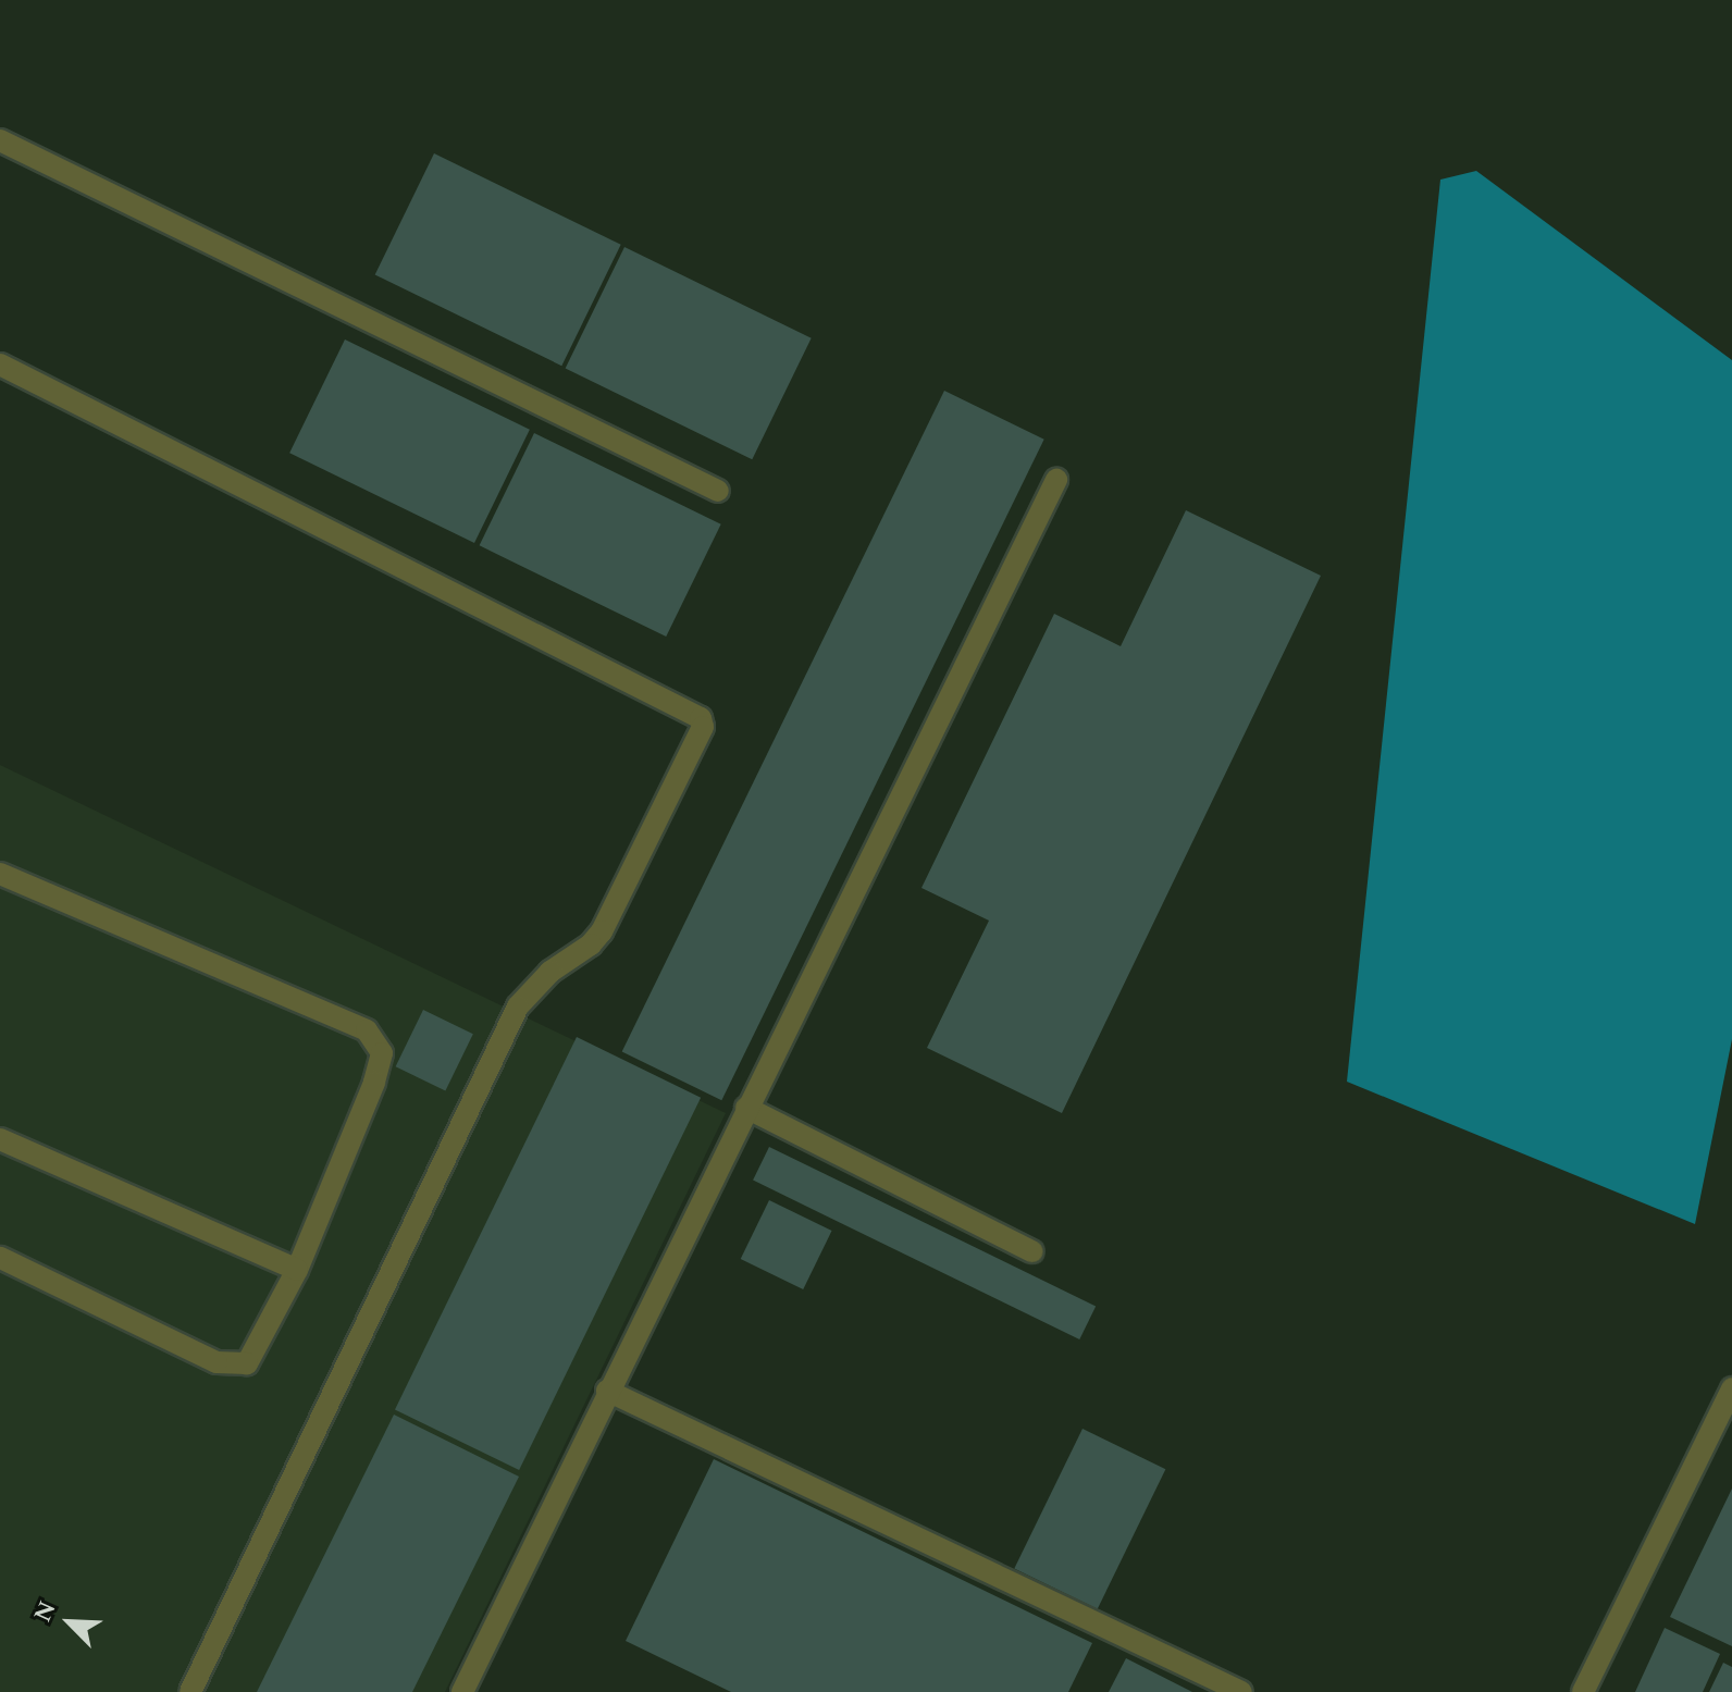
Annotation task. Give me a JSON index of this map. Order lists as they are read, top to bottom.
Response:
{
  "north": "top left"
}
